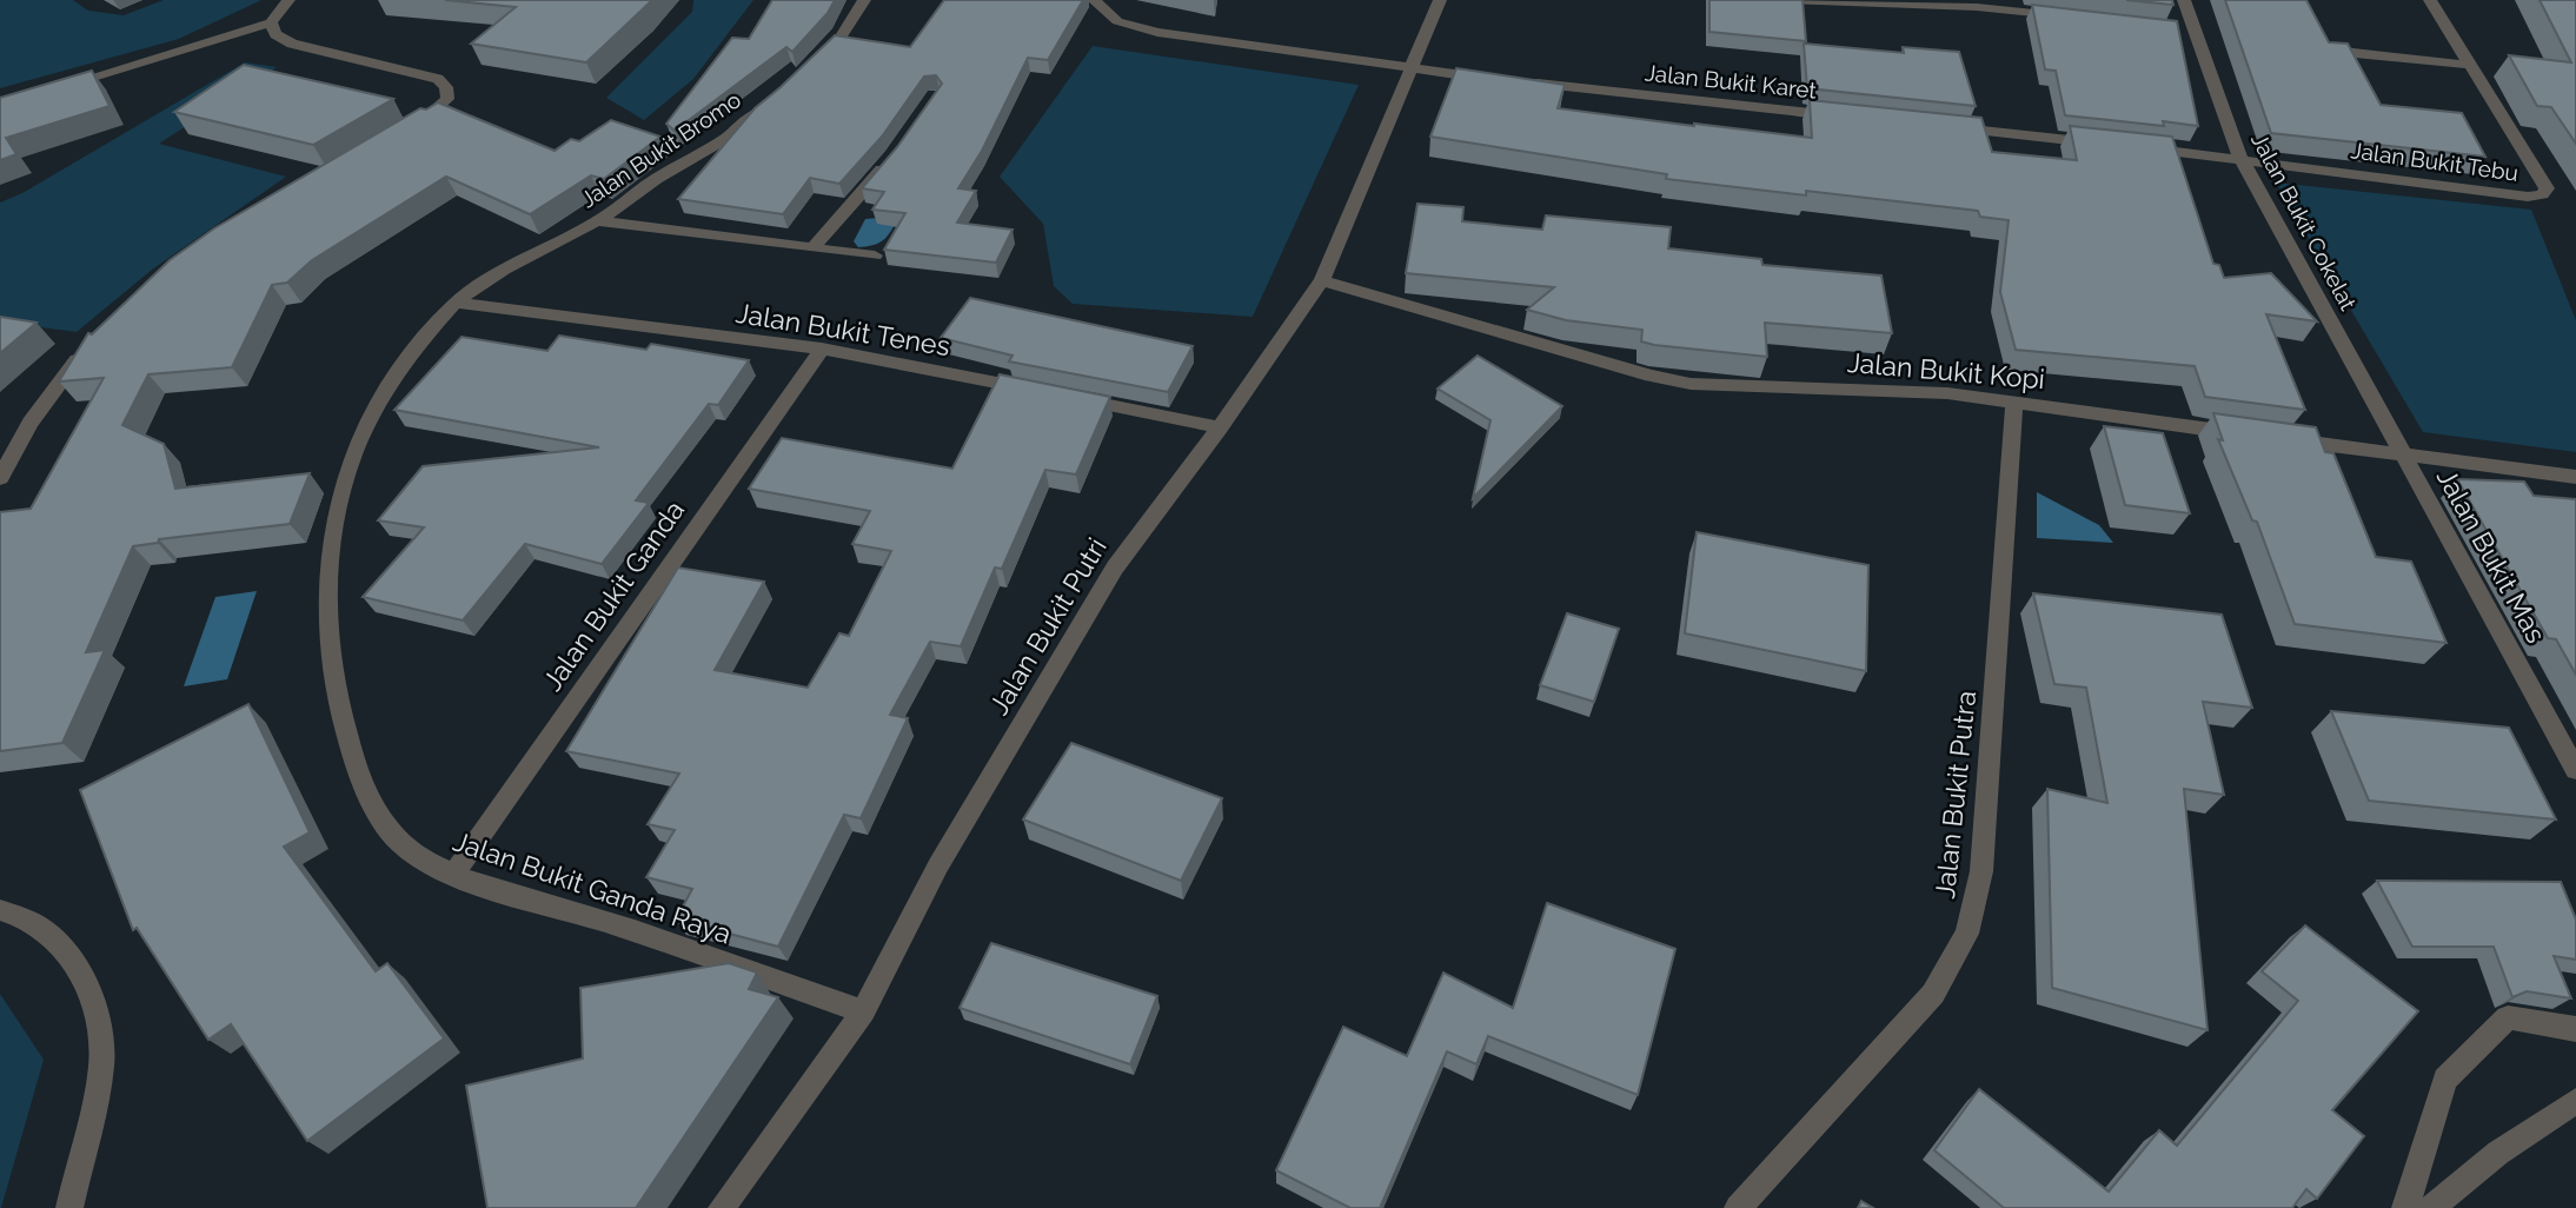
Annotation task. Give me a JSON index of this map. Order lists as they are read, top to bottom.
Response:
{
  "streets": {
    "street": [
      "Jalan Bukit Karet",
      "Jalan Bukit Bromo",
      "Jalan Bukit Tebu",
      "Jalan Bukit Cokelat",
      "Jalan Bukit Tenes",
      "Jalan Bukit Kopi",
      "Jalan Bukit Mas",
      "Jalan Bukit Ganda",
      "Jalan Bukit Putri",
      "Jalan Bukit Putra",
      "Jalan Bukit Ganda Raya"
    ]
  },
  "crossings": [
    ["Jalan Bukit Bromo", "Jalan Bukit Tenes"],
    ["Jalan Bukit Bromo", "Jalan Bukit Ganda Raya"],
    ["Jalan Bukit Tebu", "Jalan Bukit Cokelat"],
    ["Jalan Bukit Cokelat", "Jalan Bukit Mas"],
    ["Jalan Bukit Tenes", "Jalan Bukit Ganda"],
    ["Jalan Bukit Tenes", "Jalan Bukit Putri"],
    ["Jalan Bukit Tenes", "Jalan Bukit Ganda Raya"],
    ["Jalan Bukit Kopi", "Jalan Bukit Putri"],
    ["Jalan Bukit Kopi", "Jalan Bukit Putra"],
    ["Jalan Bukit Ganda", "Jalan Bukit Ganda Raya"],
    ["Jalan Bukit Putri", "Jalan Bukit Ganda Raya"]
  ]
}
